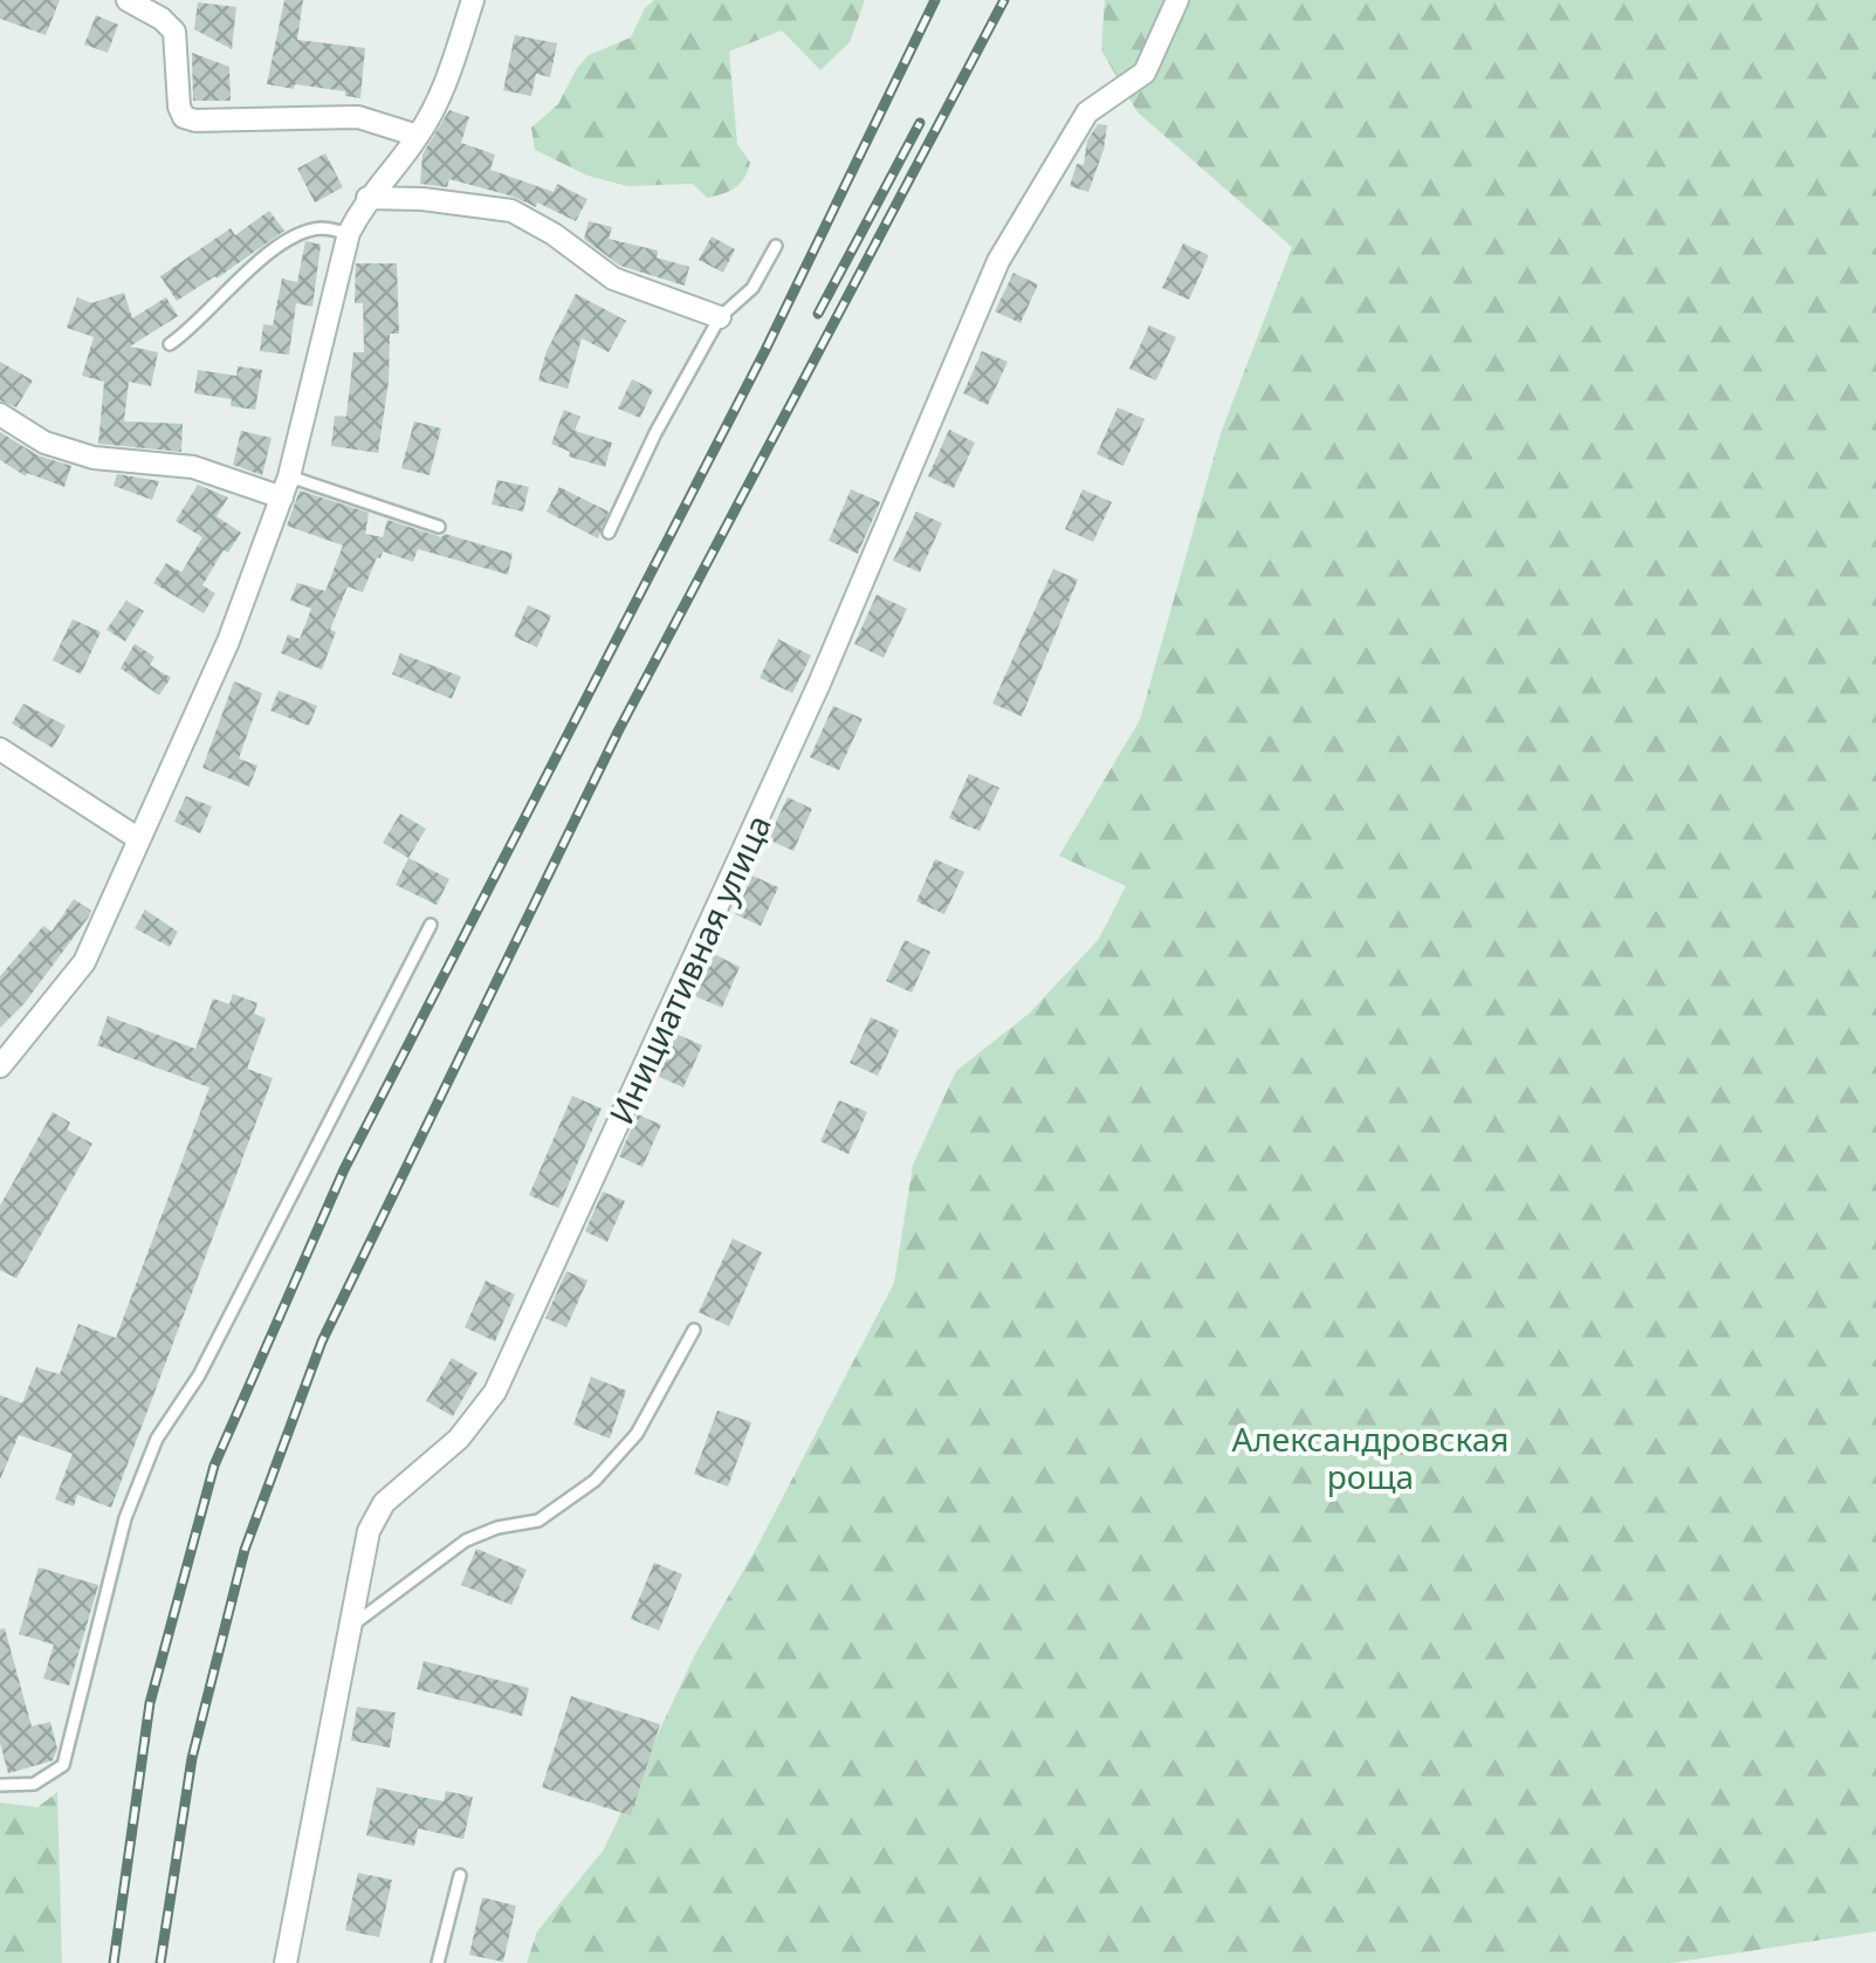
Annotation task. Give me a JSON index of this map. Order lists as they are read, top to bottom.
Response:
{
  "streets": {
    "street": ["Инициативная улица"]
  },
  "parks": ["Александровская роща"]
}
